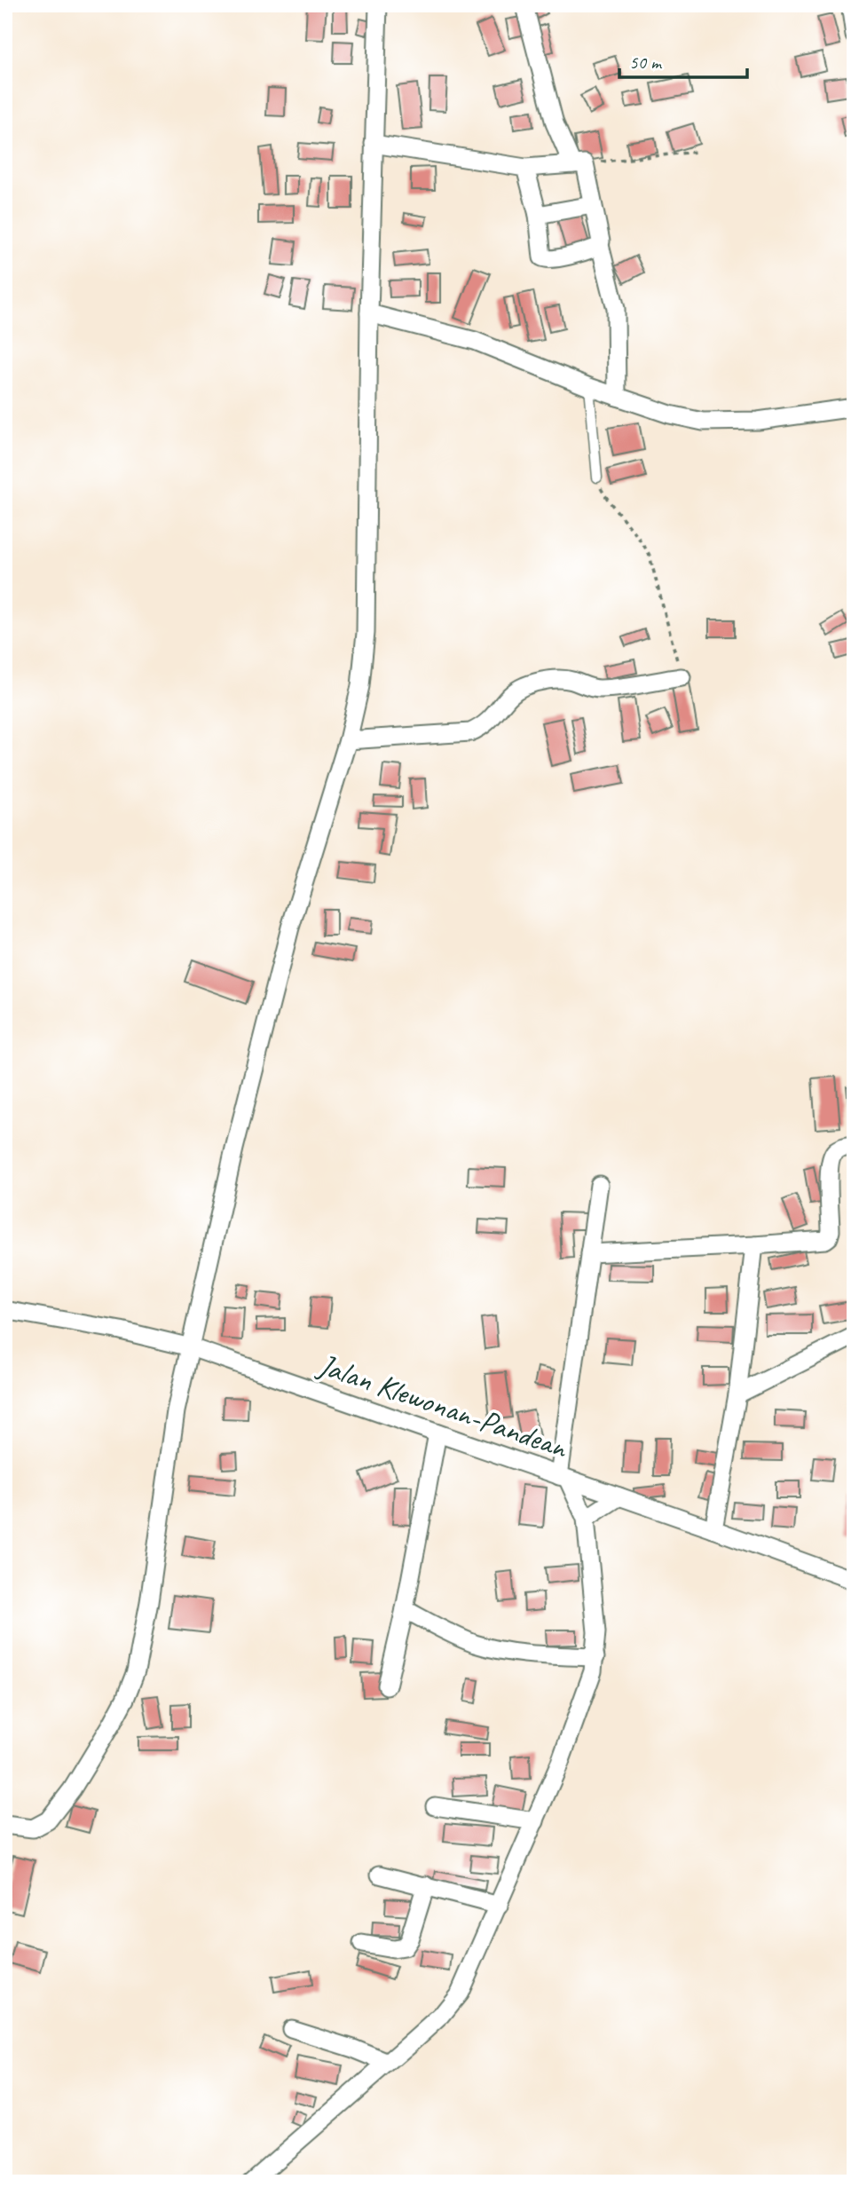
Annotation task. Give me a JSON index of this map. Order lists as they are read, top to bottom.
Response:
{
  "streets": {
    "street": ["Jalan Klewonan-Pandean"]
  },
  "scale_bar": "50 m"
}
